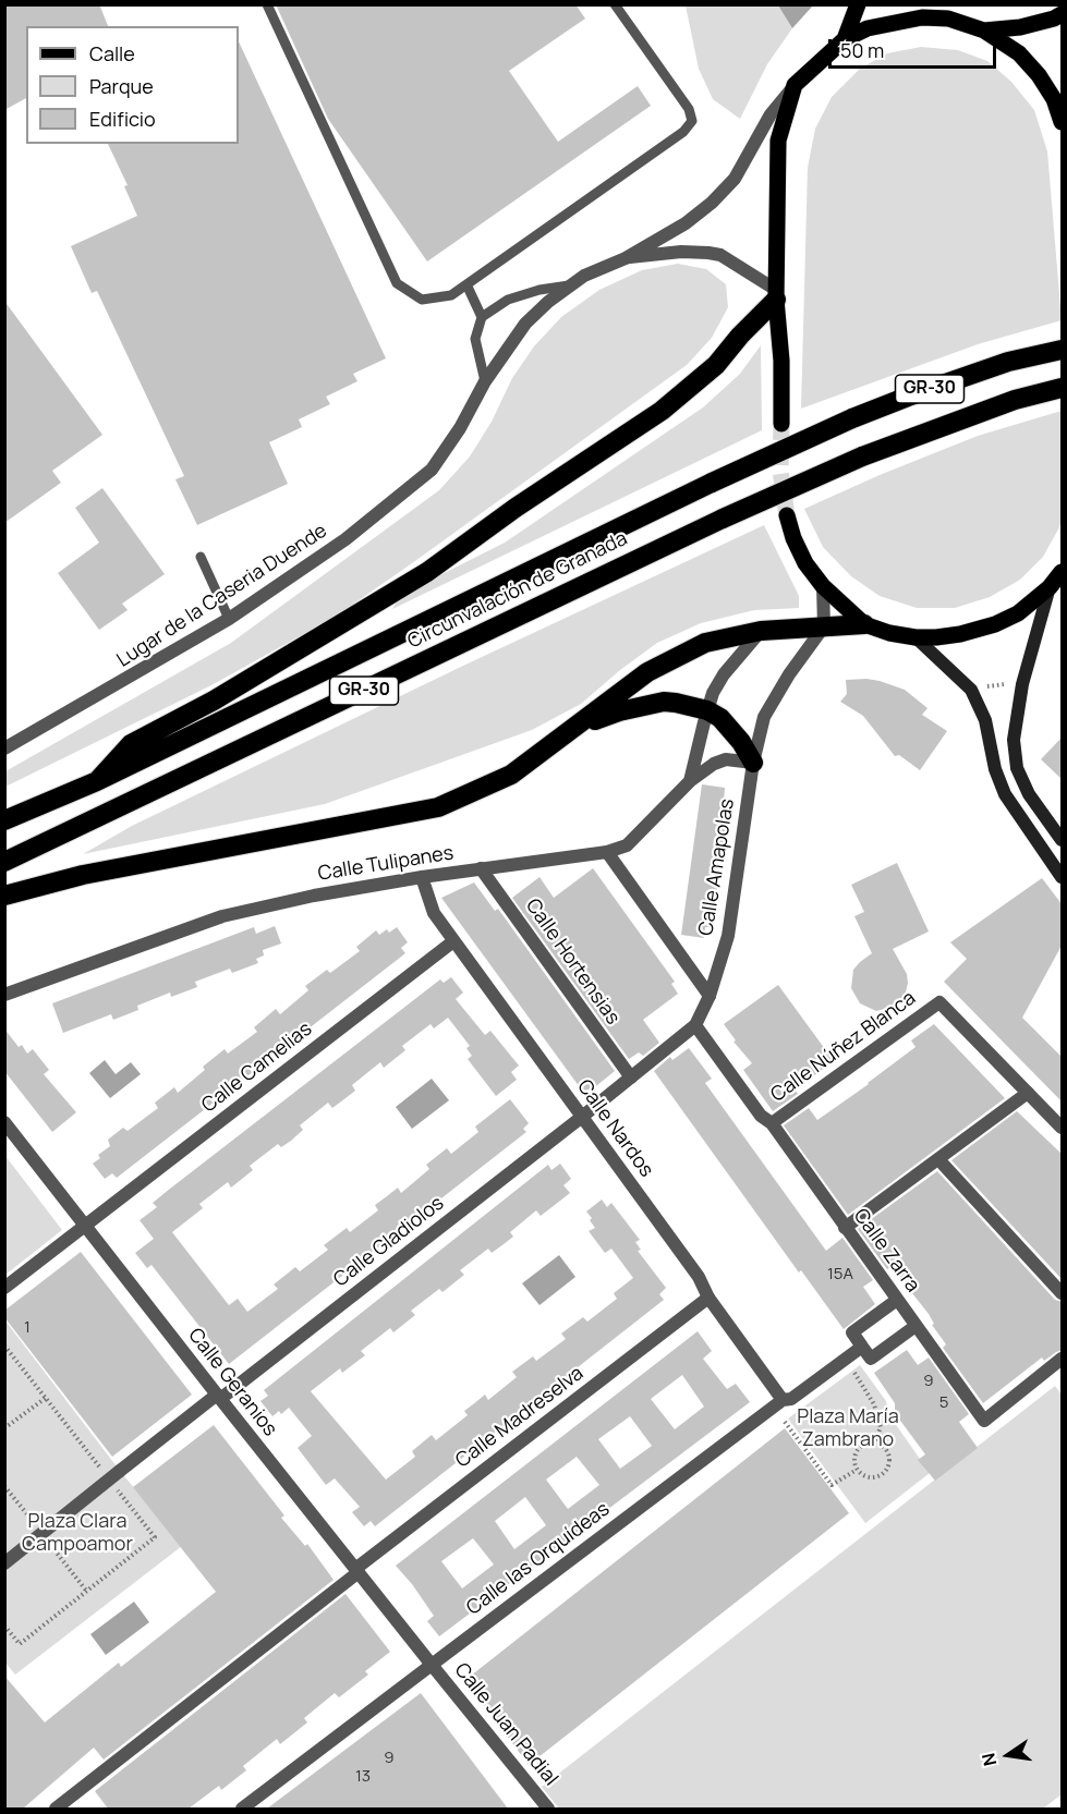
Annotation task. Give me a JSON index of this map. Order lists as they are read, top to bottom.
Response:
{
  "streets": {
    "highway": ["GR-30", "Circunvalación de Granada"],
    "street": [
      "Lugar de la Caseria Duende",
      "Calle Tulipanes",
      "Calle Amapolas",
      "Calle Hortensias",
      "Calle Núñez Blanca",
      "Calle Camelias",
      "Calle Nardos",
      "Calle Gladiolos",
      "Calle Zarra",
      "Calle Geranios",
      "Calle Madreselva",
      "Calle las Orquídeas",
      "Calle Juan Padial"
    ]
  },
  "crossings": [
    ["Calle Tulipanes", "Calle Amapolas"],
    ["Calle Tulipanes", "Calle Hortensias"],
    ["Calle Tulipanes", "Calle Nardos"],
    ["Calle Amapolas", "Calle Hortensias"],
    ["Calle Amapolas", "Calle Nardos"],
    ["Calle Amapolas", "Calle Gladiolos"],
    ["Calle Amapolas", "Calle Zarra"],
    ["Calle Núñez Blanca", "Calle Zarra"],
    ["Calle Camelias", "Calle Nardos"],
    ["Calle Camelias", "Calle Geranios"],
    ["Calle Nardos", "Calle Gladiolos"],
    ["Calle Nardos", "Calle Madreselva"],
    ["Calle Nardos", "Calle las Orquídeas"],
    ["Calle Gladiolos", "Calle Geranios"],
    ["Calle Geranios", "Calle Madreselva"],
    ["Calle Geranios", "Calle las Orquídeas"],
    ["Calle Geranios", "Calle Juan Padial"],
    ["Calle las Orquídeas", "Calle Juan Padial"]
  ],
  "parks": ["Plaza María Zambrano", "Plaza Clara Campoamor"],
  "house_numbers": [
    "15A",
    "1",
    "9",
    "5",
    "9",
    "13"
  ],
  "legend": ["Calle", "Parque", "Edificio"],
  "scale_bar": "50 m",
  "north": "left"
}
